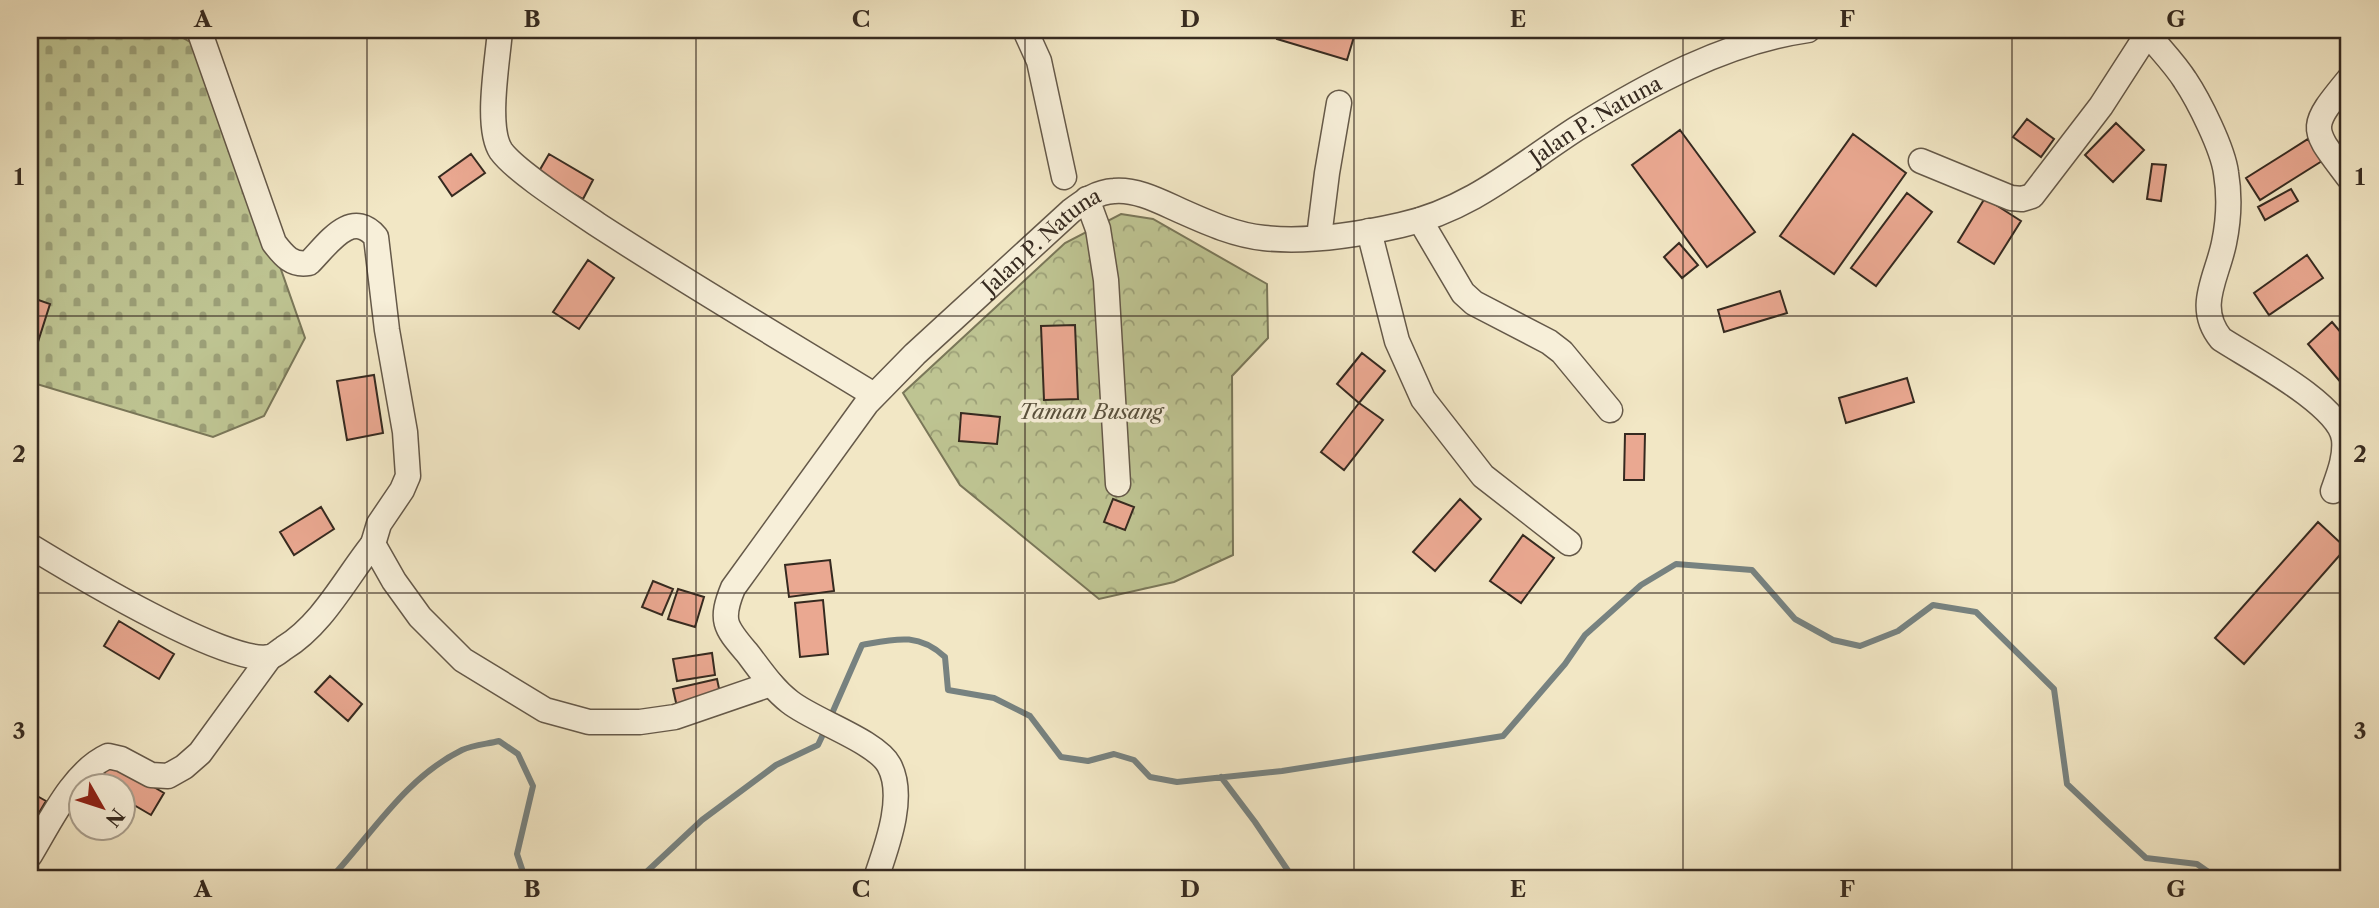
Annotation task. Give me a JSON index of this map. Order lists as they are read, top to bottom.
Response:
{
  "streets": {
    "street": ["Jalan P. Natuna"]
  },
  "parks": ["Taman Busang"],
  "north": "bottom right",
  "grid": {
    "columns": [
      "A",
      "B",
      "C",
      "D",
      "E",
      "F",
      "G"
    ],
    "rows": ["1", "2", "3"]
  }
}
